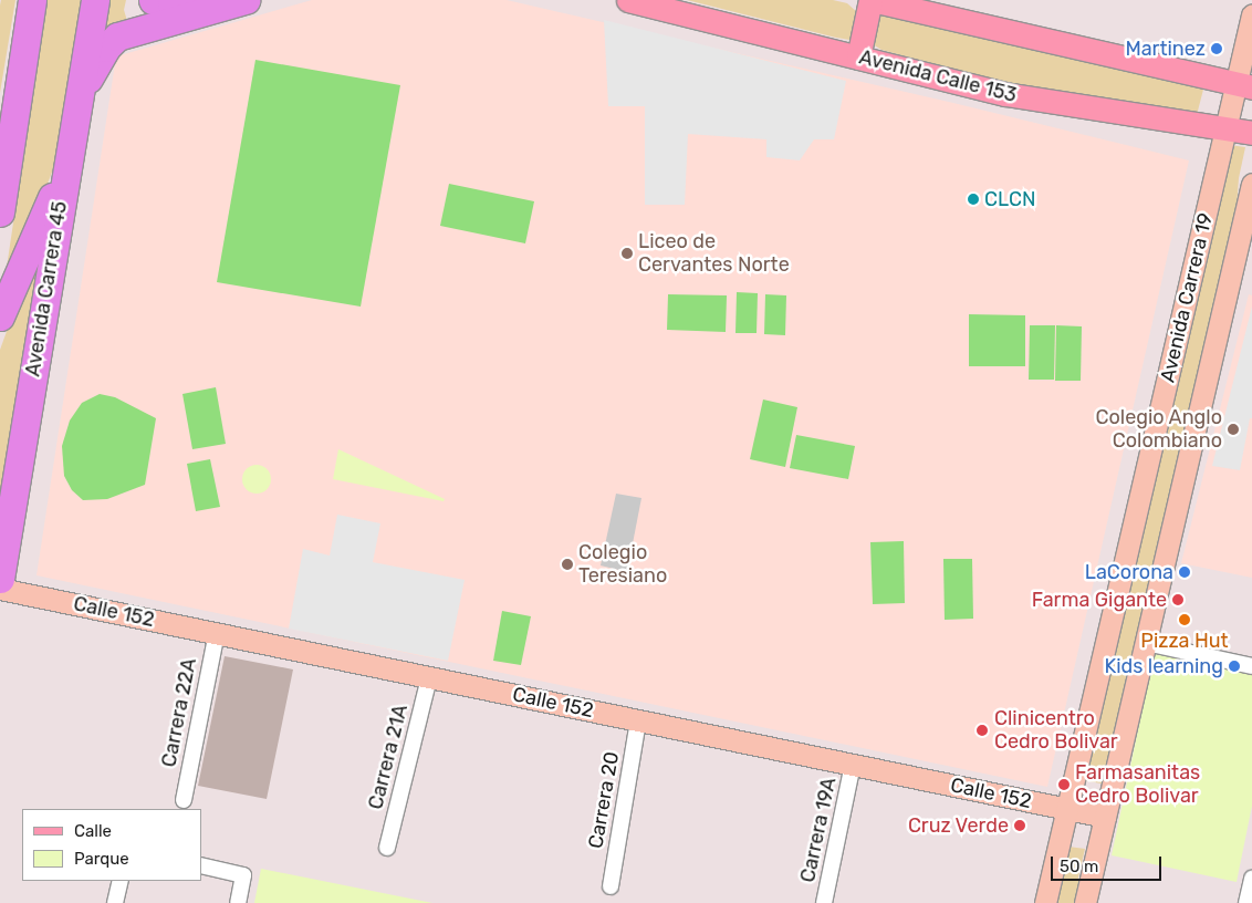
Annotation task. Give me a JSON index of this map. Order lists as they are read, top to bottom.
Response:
{
  "streets": {
    "highway": ["Avenida Carrera 45"],
    "main road": ["Avenida Calle 153", "Avenida Carrera 19", "Calle 152"],
    "street": [
      "Carrera 22A",
      "Carrera 21A",
      "Carrera 20",
      "Carrera 19A"
    ]
  },
  "crossings": [
    ["Avenida Calle 153", "Avenida Carrera 19"],
    ["Avenida Carrera 19", "Calle 152"],
    ["Calle 152", "Carrera 22A"],
    ["Calle 152", "Carrera 21A"],
    ["Calle 152", "Carrera 20"],
    ["Calle 152", "Carrera 19A"]
  ],
  "places": [
    "Martinez",
    "CLCN",
    "Liceo de Cervantes Norte",
    "Colegio Anglo Colombiano",
    "Colegio Teresiano",
    "LaCorona",
    "Farma Gigante",
    "Pizza Hut",
    "Kids learning",
    "Clinicentro Cedro Bolivar",
    "Farmasanitas Cedro Bolivar",
    "Cruz Verde"
  ],
  "legend": ["Calle", "Parque"],
  "scale_bar": "50 m"
}
